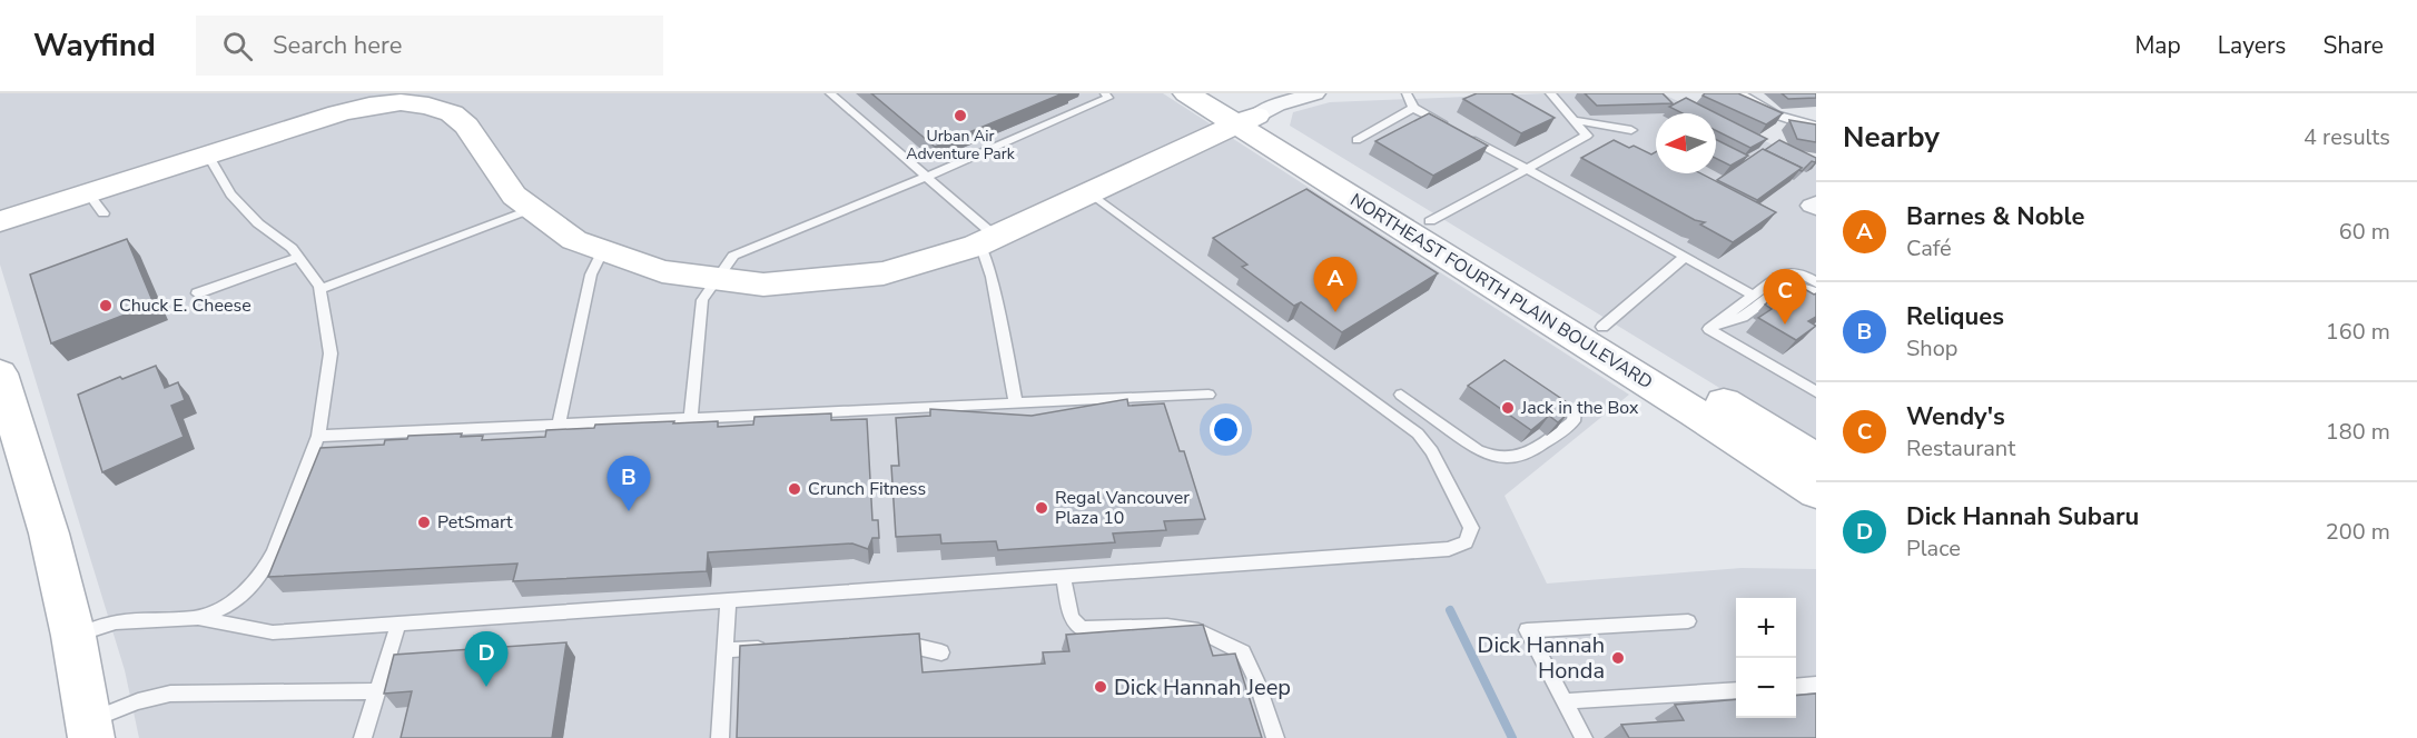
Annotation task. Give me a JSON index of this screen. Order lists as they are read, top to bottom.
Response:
{
  "streets": {
    "street": ["NORTHEAST FOURTH PLAIN BOULEVARD"]
  },
  "places": [
    "Urban Air Adventure Park",
    "Chuck E. Cheese",
    "Jack in the Box",
    "Crunch Fitness",
    "Regal Vancouver Plaza 10",
    "PetSmart",
    "Dick Hannah Honda",
    "Dick Hannah Jeep"
  ],
  "north": "left",
  "page": {
    "header": "Wayfind",
    "search": "Search here",
    "nav": ["Map", "Layers", "Share"],
    "heading": ["Nearby", "4 results"],
    "list": [
      {
        "mark": "A",
        "name": "Barnes & Noble",
        "note": "Café",
        "value": "60 m"
      },
      {
        "mark": "B",
        "name": "Reliques",
        "note": "Shop",
        "value": "160 m"
      },
      {
        "mark": "C",
        "name": "Wendy's",
        "note": "Restaurant",
        "value": "180 m"
      },
      {
        "mark": "D",
        "name": "Dick Hannah Subaru",
        "note": "Place",
        "value": "200 m"
      }
    ],
    "pins": [
      "A",
      "C",
      "B",
      "D"
    ],
    "map_buttons": ["+", "−"]
  }
}
